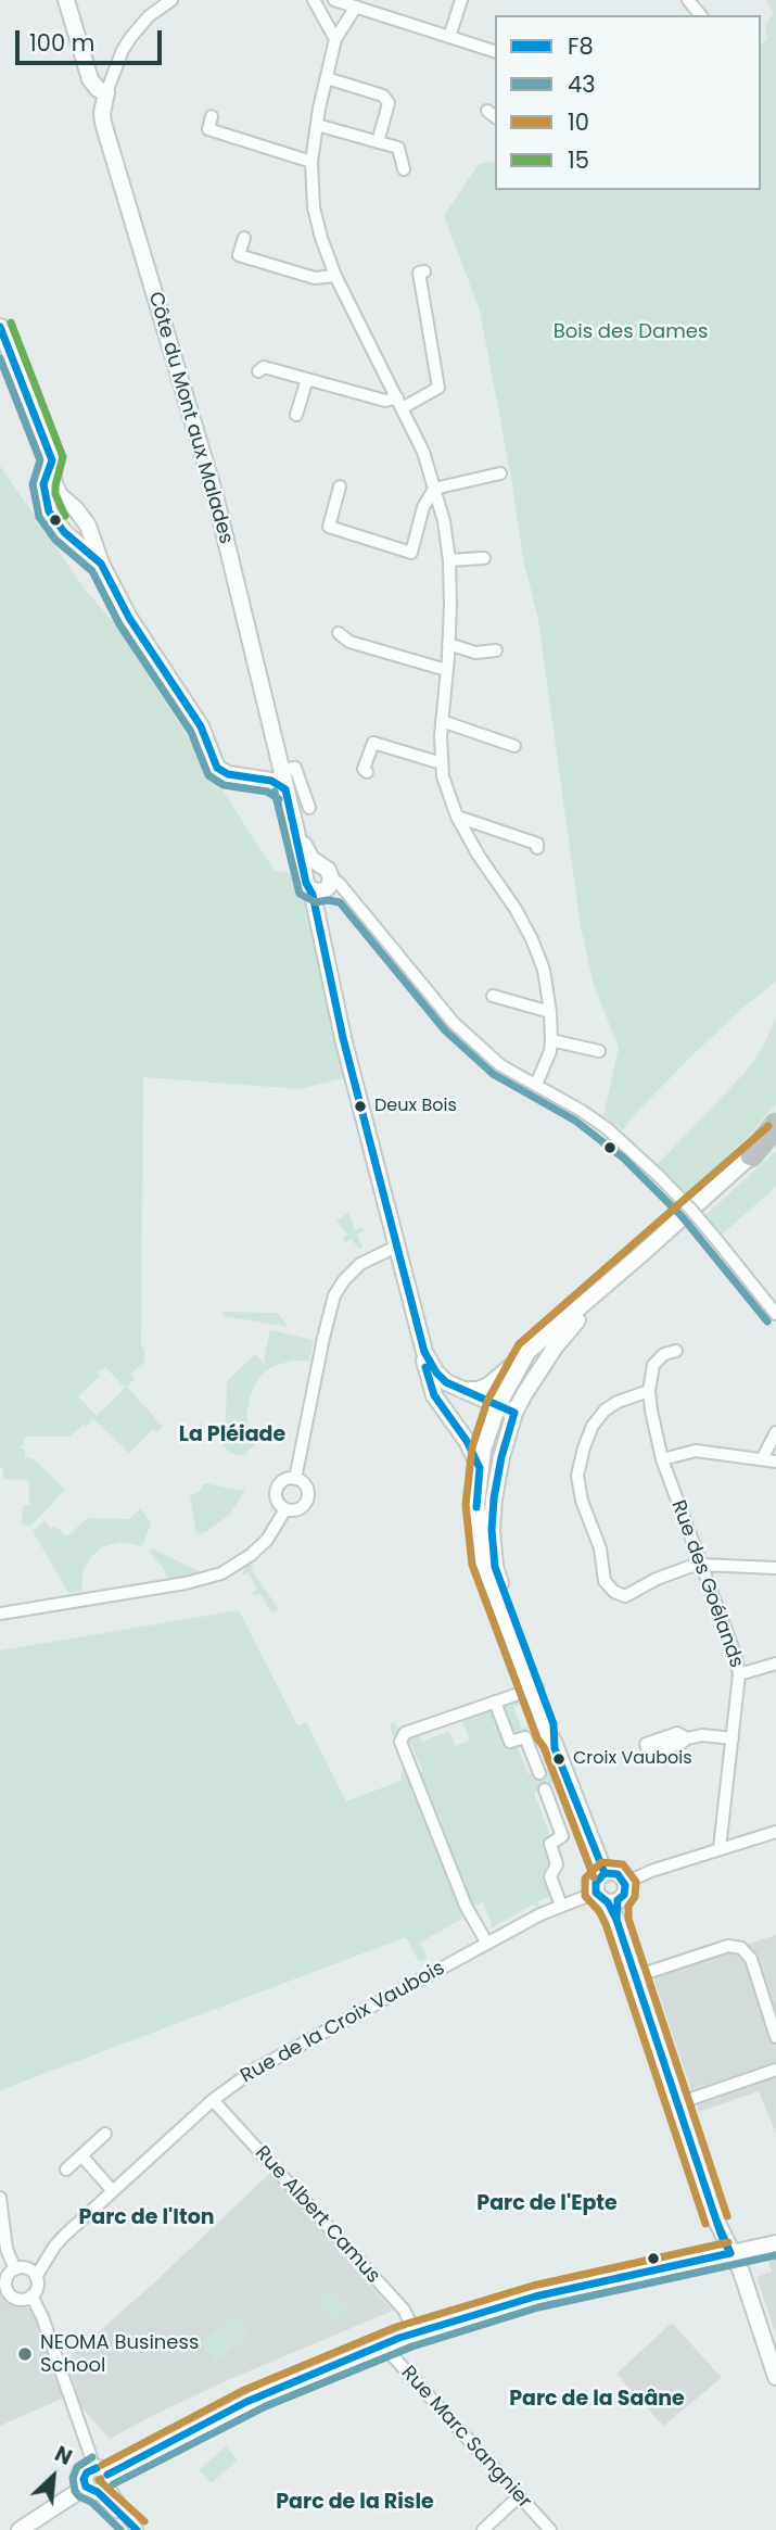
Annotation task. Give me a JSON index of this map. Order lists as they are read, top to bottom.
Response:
{
  "streets": {
    "street": [
      "Côte du Mont aux Malades",
      "Rue des Goélands",
      "Rue de la Croix Vaubois",
      "Rue Albert Camus",
      "Rue Marc Sangnier"
    ]
  },
  "crossings": [
    ["Rue de la Croix Vaubois", "Rue Albert Camus"]
  ],
  "districts": [
    "La Pléiade",
    "Parc de l'Epte",
    "Parc de l'Iton",
    "Parc de la Saâne",
    "Parc de la Risle"
  ],
  "parks": ["Bois des Dames"],
  "places": ["Deux Bois", "Croix Vaubois", "NEOMA Business School"],
  "lines": [
    "transit line 15",
    "transit line F8",
    "transit line 43",
    "transit line 10"
  ],
  "legend": [
    "F8",
    "43",
    "10",
    "15"
  ],
  "scale_bar": "100 m",
  "north": "top right"
}
